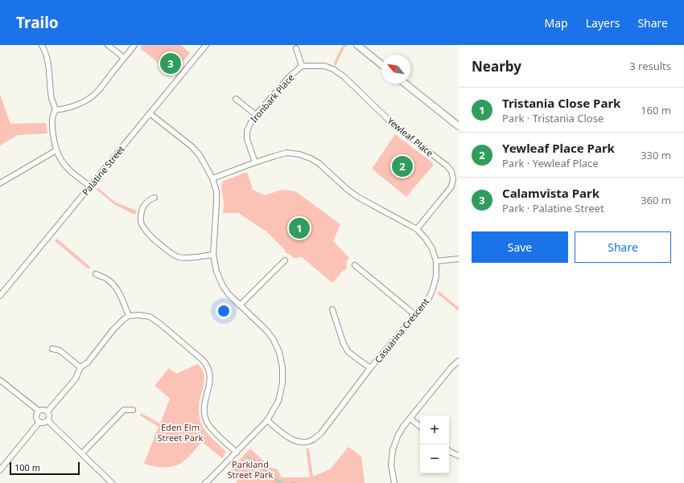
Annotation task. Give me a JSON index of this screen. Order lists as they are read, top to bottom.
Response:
{
  "streets": {
    "street": [
      "Ironbark Place",
      "Yewleaf Place",
      "Palatine Street",
      "Casuarina Crescent"
    ]
  },
  "crossings": [
    ["Ironbark Place", "Yewleaf Place"],
    ["Ironbark Place", "Casuarina Crescent"],
    ["Yewleaf Place", "Casuarina Crescent"]
  ],
  "parks": ["Eden Elm Street Park", "Parkland Street Park"],
  "scale_bar": "100 m",
  "north": "top left",
  "page": {
    "header": "Trailo",
    "nav": ["Map", "Layers", "Share"],
    "heading": ["Nearby", "3 results"],
    "pins": ["3", "2", "1"],
    "list": [
      {
        "mark": "1",
        "name": "Tristania Close Park",
        "note": "Park · Tristania Close",
        "value": "160 m"
      },
      {
        "mark": "2",
        "name": "Yewleaf Place Park",
        "note": "Park · Yewleaf Place",
        "value": "330 m"
      },
      {
        "mark": "3",
        "name": "Calamvista Park",
        "note": "Park · Palatine Street",
        "value": "360 m"
      }
    ],
    "buttons": ["Save", "Share"],
    "map_buttons": ["+", "−"],
    "scale": "100 m"
  }
}
